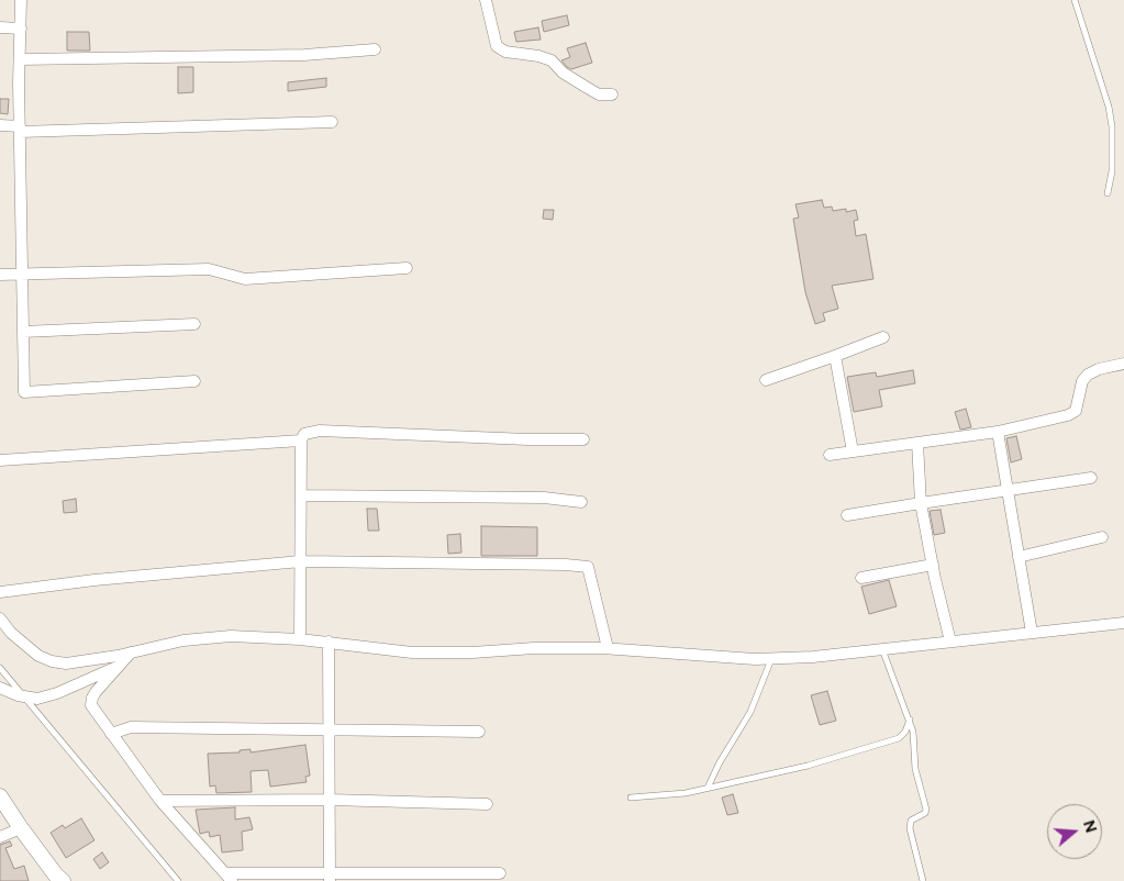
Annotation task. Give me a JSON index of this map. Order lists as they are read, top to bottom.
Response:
{
  "north": "right"
}
